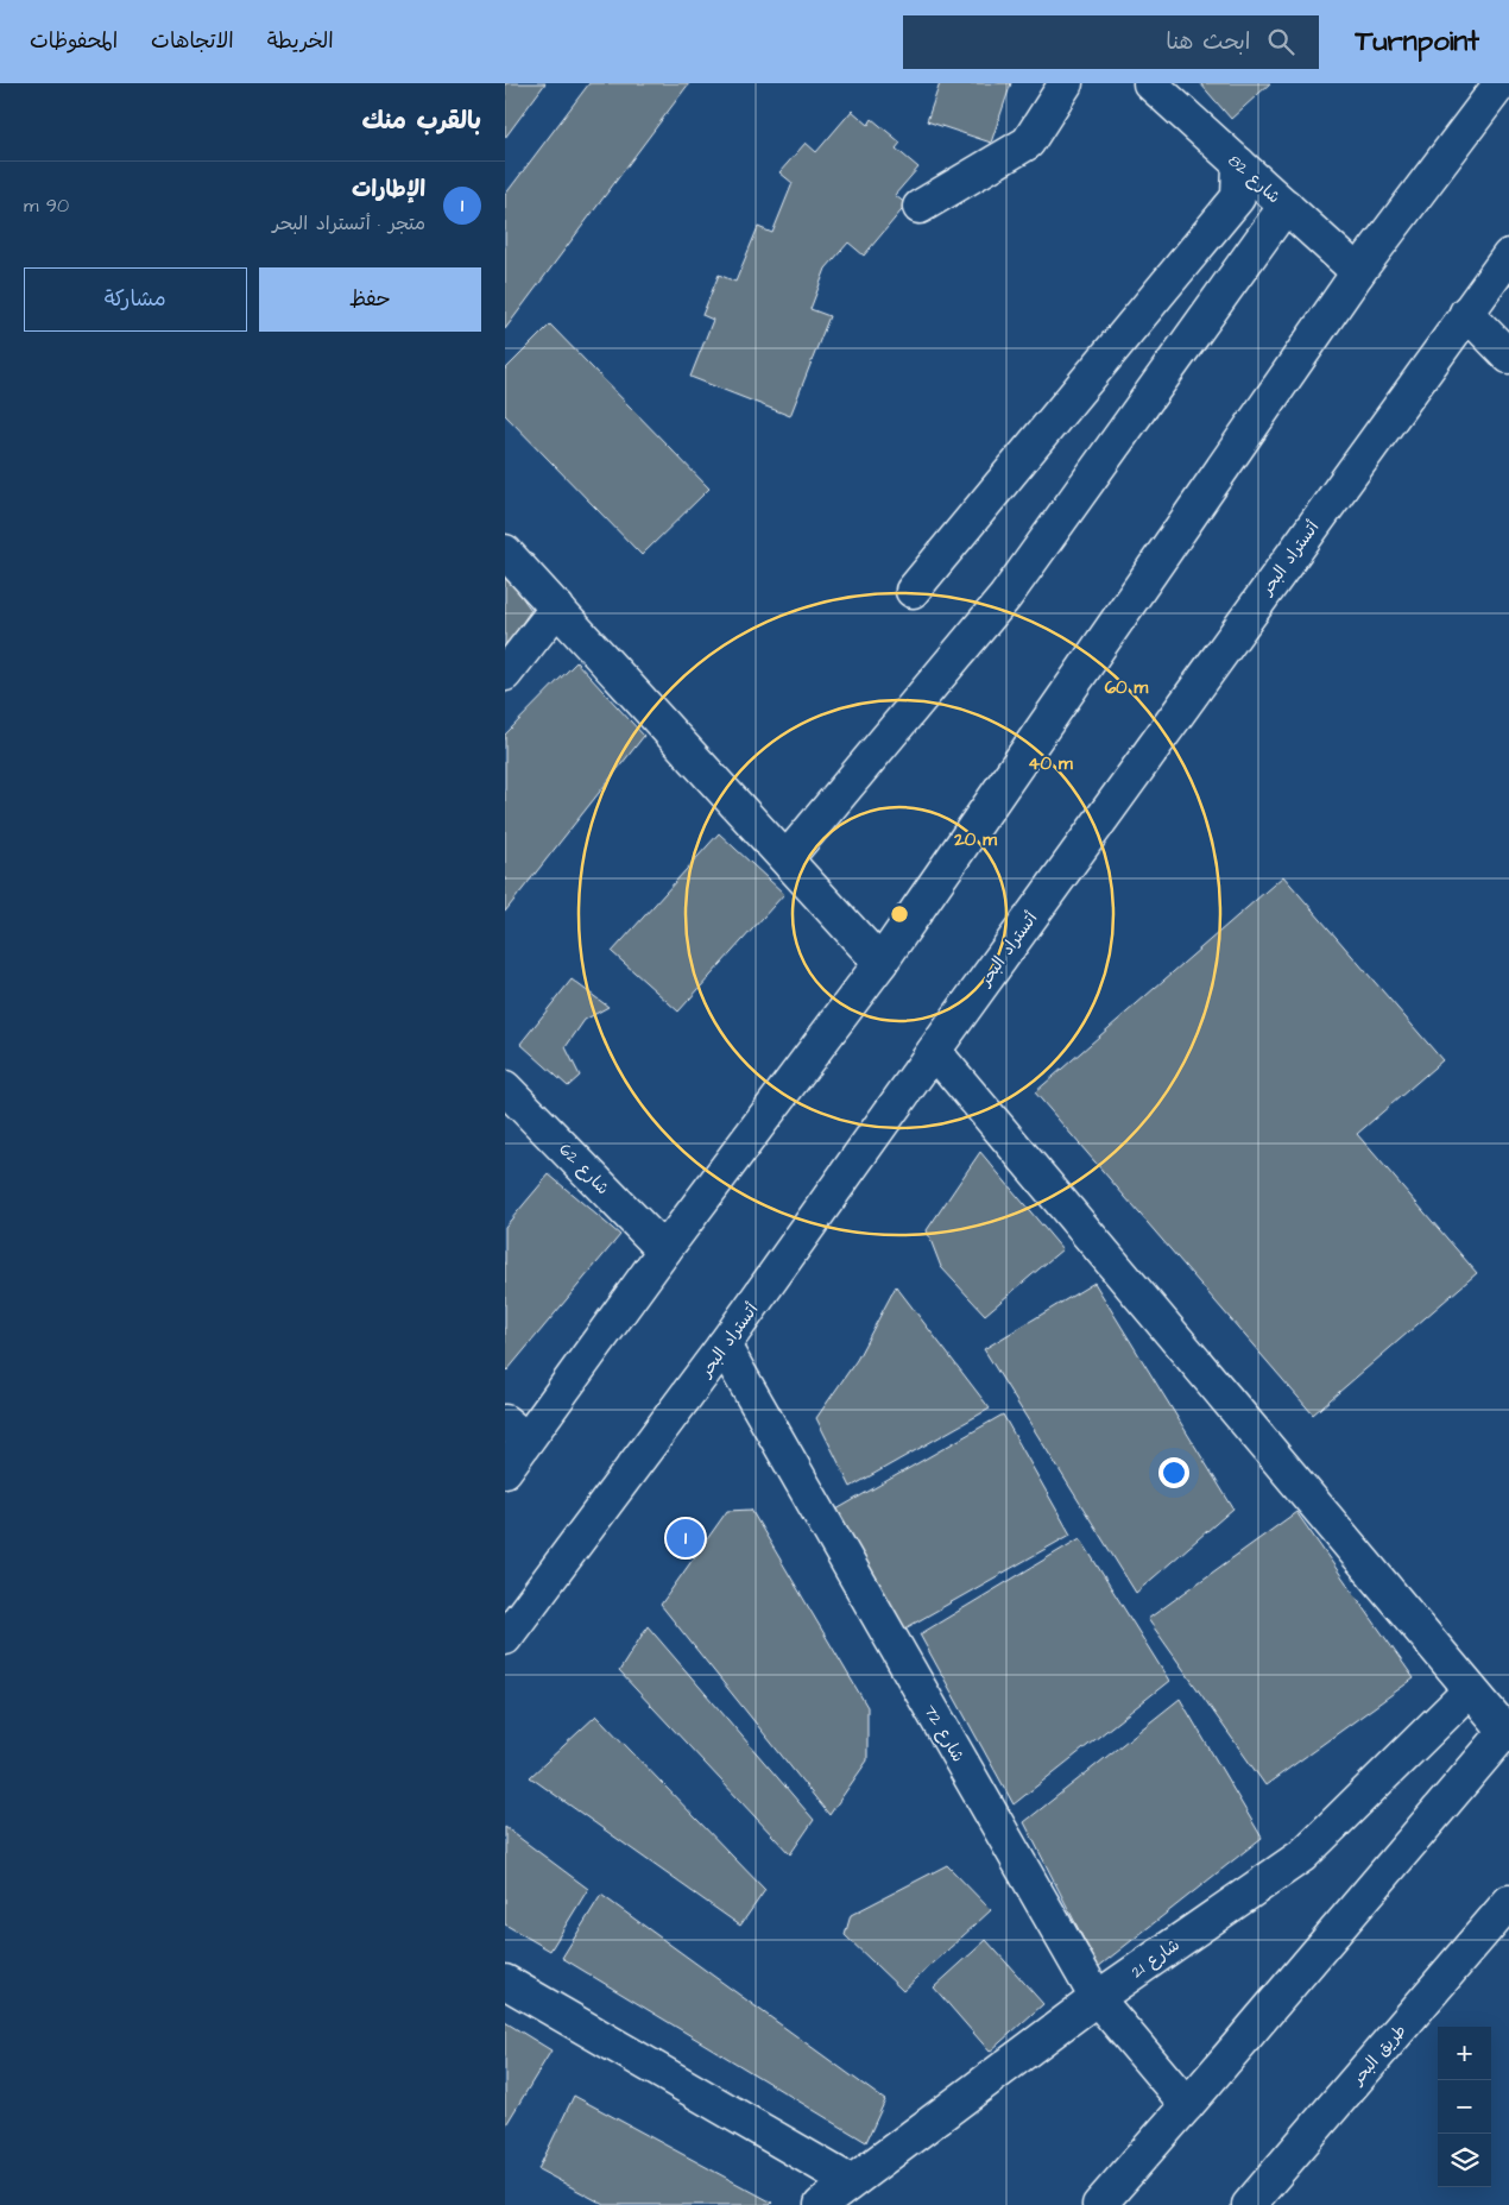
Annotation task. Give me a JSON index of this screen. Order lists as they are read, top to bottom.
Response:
{
  "streets": {
    "main road": [
      "شارع 82",
      "أتستراد البحر",
      "شارع 62",
      "شارع 72",
      "شارع 21",
      "طريق البحر"
    ]
  },
  "crossings": [
    ["أتستراد البحر", "شارع 72"],
    ["شارع 72", "شارع 21"]
  ],
  "page": {
    "header": "Turnpoint",
    "search": "ابحث هنا",
    "nav": ["الخريطة", "الاتجاهات", "المحفوظات"],
    "heading": "بالقرب منك",
    "list": [
      {
        "mark": "1",
        "name": "الإطارات",
        "note": "متجر · أتستراد البحر",
        "value": "90 m"
      }
    ],
    "buttons": ["حفظ", "مشاركة"],
    "pins": "1",
    "map_buttons": ["+", "−"]
  },
  "rings": ["60 m", "40 m", "20 m"]
}
